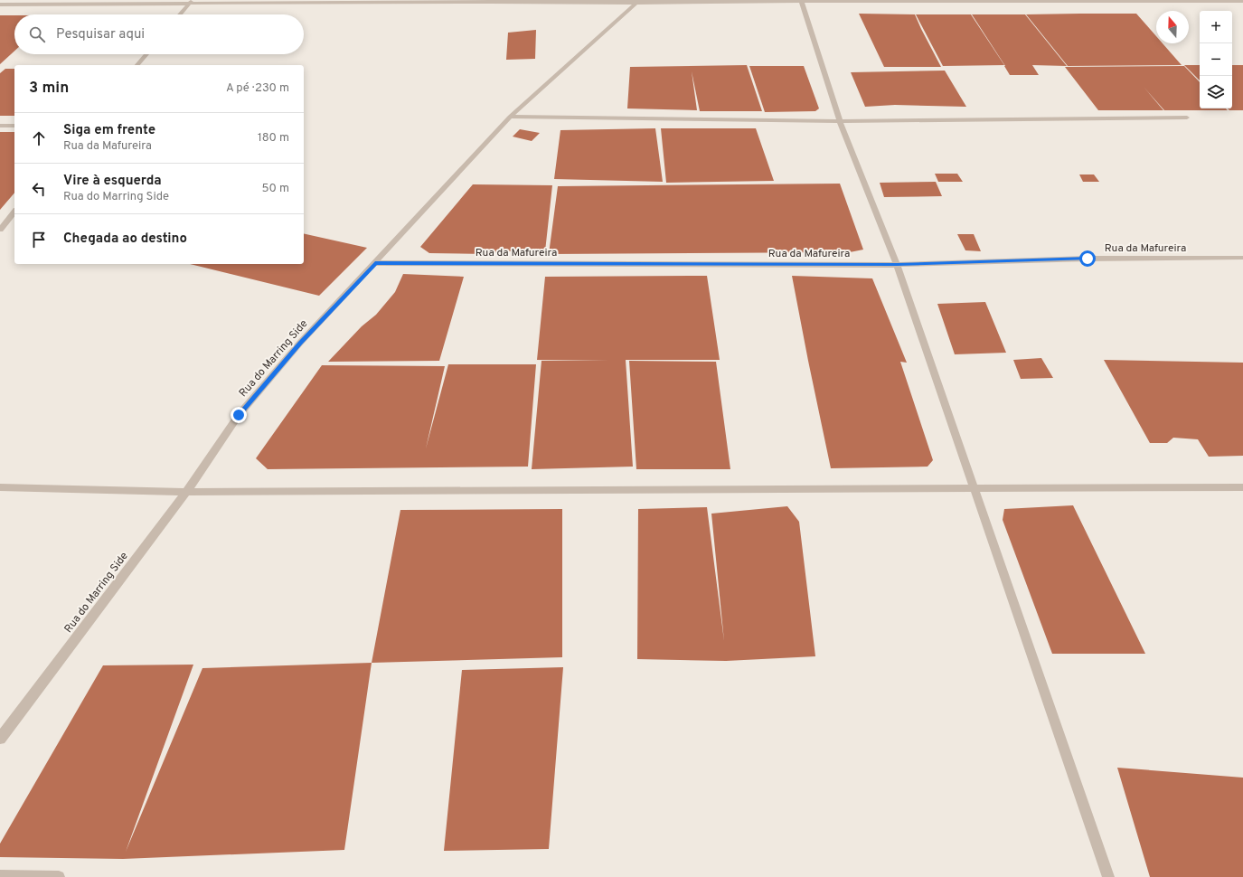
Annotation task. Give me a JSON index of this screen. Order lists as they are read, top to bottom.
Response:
{
  "streets": {
    "street": ["Rua da Mafureira", "Rua do Marring Side"]
  },
  "crossings": [
    ["Rua da Mafureira", "Rua do Marring Side"]
  ],
  "north": "top",
  "page": {
    "map_buttons": ["+", "−"],
    "search": "Pesquisar aqui",
    "heading": ["3 min", "A pé · 230 m"],
    "list": [
      ["Siga em frente", "Rua da Mafureira", "180 m"],
      ["Vire à esquerda", "Rua do Marring Side", "50 m"],
      "Chegada ao destino"
    ]
  }
}
